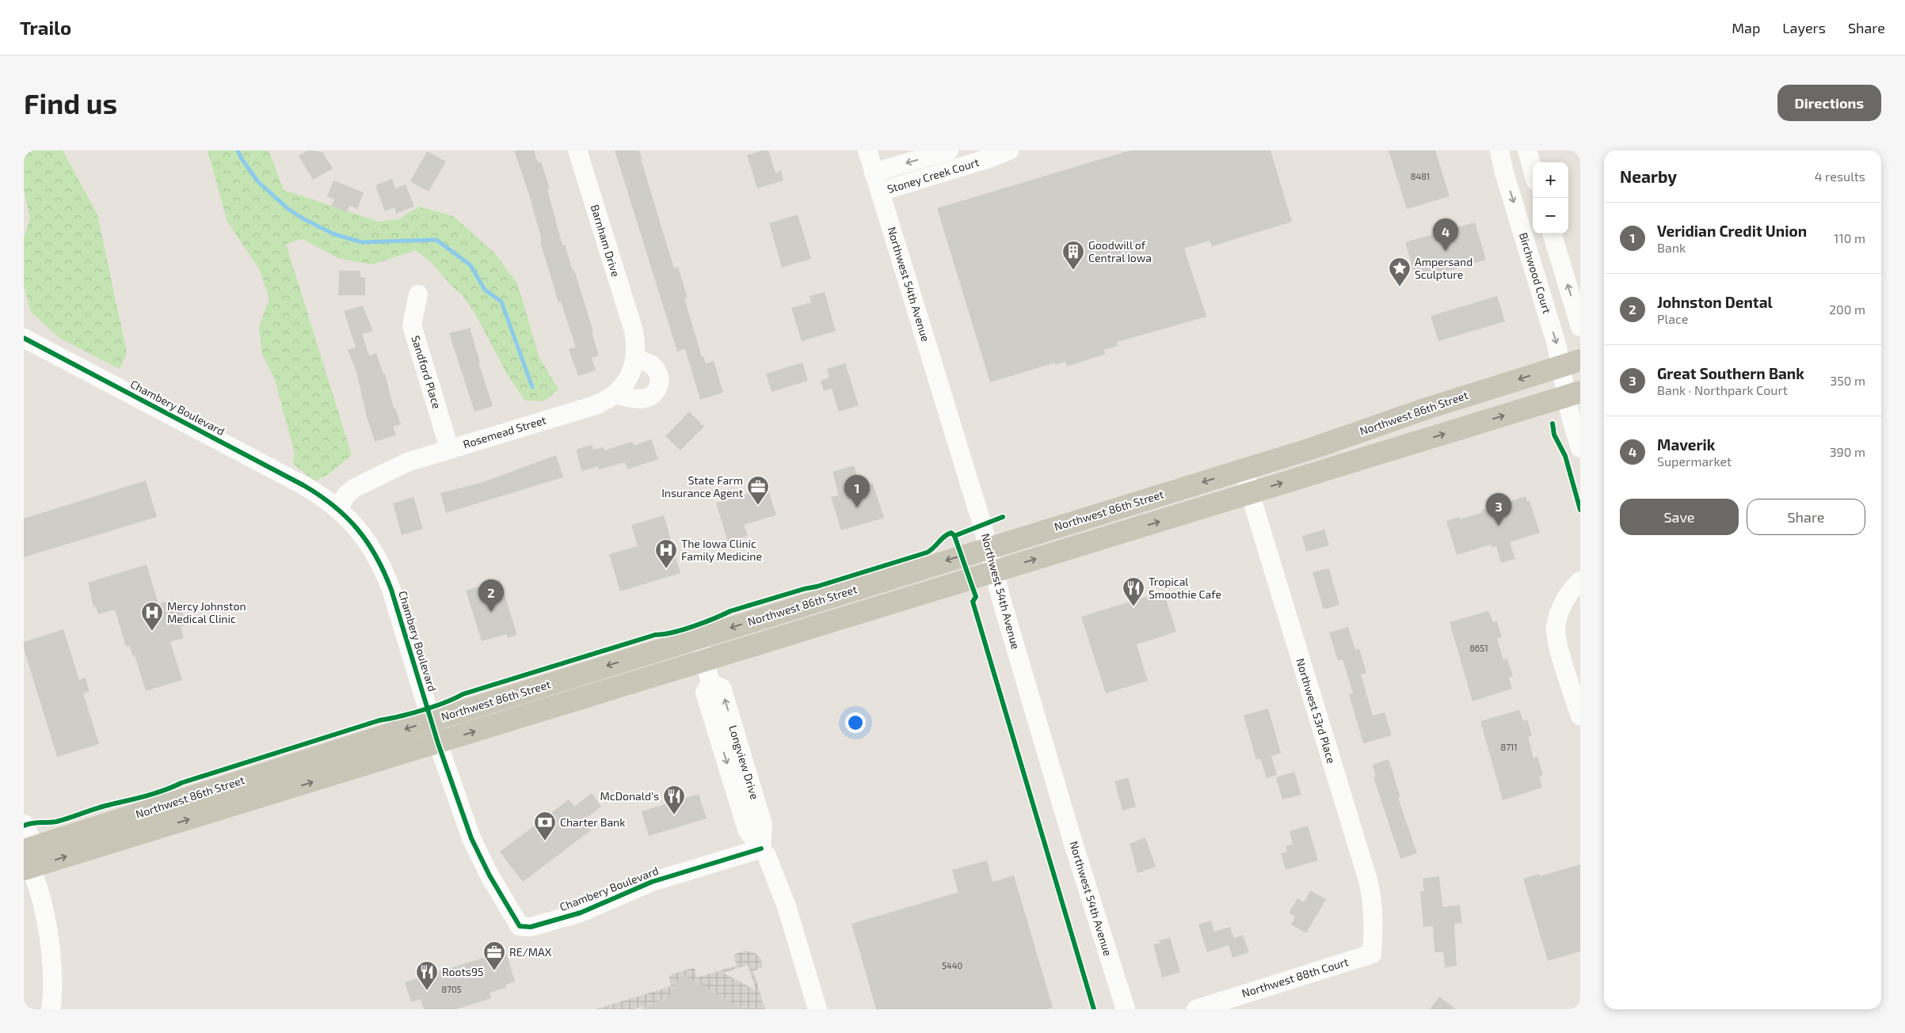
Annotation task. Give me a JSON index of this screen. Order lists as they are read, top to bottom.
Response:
{
  "streets": {
    "main road": ["Northwest 86th Street"],
    "street": [
      "Stoney Creek Court",
      "Barnham Drive",
      "Birchwood Court",
      "Northwest 54th Avenue",
      "Sandford Place",
      "Chambery Boulevard",
      "Rosemead Street",
      "Northwest 53rd Place",
      "Longview Drive",
      "Northwest 88th Court"
    ]
  },
  "crossings": [
    ["Stoney Creek Court", "Northwest 54th Avenue"],
    ["Barnham Drive", "Rosemead Street"],
    ["Birchwood Court", "Northwest 86th Street"],
    ["Northwest 54th Avenue", "Northwest 86th Street"],
    ["Sandford Place", "Rosemead Street"],
    ["Chambery Boulevard", "Northwest 86th Street"],
    ["Chambery Boulevard", "Rosemead Street"],
    ["Chambery Boulevard", "Longview Drive"],
    ["Northwest 86th Street", "Northwest 53rd Place"],
    ["Northwest 86th Street", "Longview Drive"],
    ["Northwest 53rd Place", "Northwest 88th Court"]
  ],
  "places": {
    "building": ["Goodwill of Central Iowa"],
    "place": ["Ampersand Sculpture"],
    "office": ["State Farm Insurance Agent", "RE/MAX"],
    "hospital": ["The Iowa Clinic Family Medicine", "Mercy Johnston Medical Clinic"],
    "restaurant": ["Tropical Smoothie Cafe", "McDonald's", "Roots95"],
    "bank": ["Charter Bank"]
  },
  "house_numbers": [
    "8481",
    "8651",
    "8711",
    "5440",
    "8705"
  ],
  "page": {
    "header": "Trailo",
    "nav": ["Map", "Layers", "Share"],
    "buttons": [
      "Directions",
      ["Save", "Share"]
    ],
    "title": "Find us",
    "heading": ["Nearby", "4 results"],
    "map_buttons": ["+", "−"],
    "list": [
      {
        "mark": "1",
        "name": "Veridian Credit Union",
        "note": "Bank",
        "value": "110 m"
      },
      {
        "mark": "2",
        "name": "Johnston Dental",
        "note": "Place",
        "value": "200 m"
      },
      {
        "mark": "3",
        "name": "Great Southern Bank",
        "note": "Bank · Northpark Court",
        "value": "350 m"
      },
      {
        "mark": "4",
        "name": "Maverik",
        "note": "Supermarket",
        "value": "390 m"
      }
    ],
    "pins": [
      "4",
      "1",
      "3",
      "2"
    ]
  }
}
